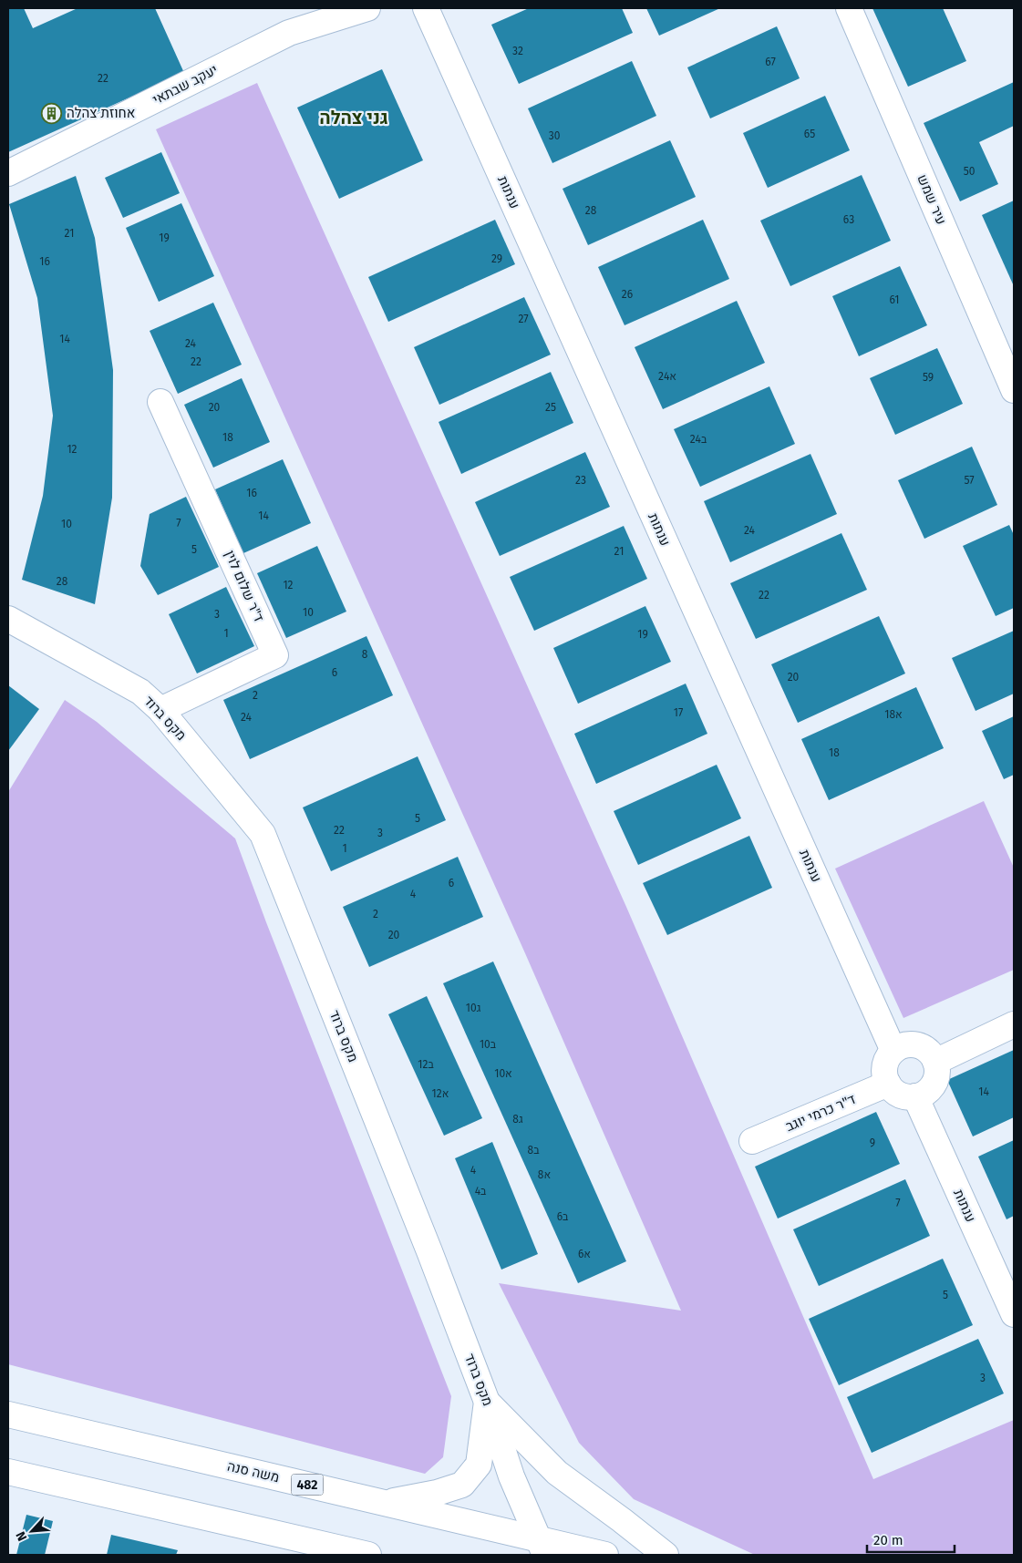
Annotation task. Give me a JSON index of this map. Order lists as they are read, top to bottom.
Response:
{
  "streets": {
    "street": [
      "יעקב שבתאי",
      "ענתות",
      "עיר שמש",
      "ד\"ר שלום לוין",
      "מקס ברוד",
      "ד\"ר כרמי יוגב",
      "משה סנה",
      "482"
    ]
  },
  "crossings": [
    ["ענתות", "ד\"ר כרמי יוגב"],
    ["ד\"ר שלום לוין", "מקס ברוד"],
    ["מקס ברוד", "משה סנה"]
  ],
  "districts": ["גני צהלה"],
  "places": {
    "building": ["אחוזת צהלה"]
  },
  "house_numbers": [
    "32",
    "67",
    "22",
    "65",
    "30",
    "50",
    "28",
    "63",
    "21",
    "19",
    "29",
    "16",
    "26",
    "61",
    "27",
    "14",
    "24",
    "22",
    "24א",
    "59",
    "20",
    "25",
    "18",
    "24ב",
    "12",
    "23",
    "57",
    "16",
    "14",
    "7",
    "10",
    "24",
    "5",
    "21",
    "28",
    "12",
    "22",
    "10",
    "3",
    "1",
    "19",
    "8",
    "6",
    "20",
    "2",
    "17",
    "18א",
    "24",
    "18",
    "5",
    "22",
    "3",
    "1",
    "6",
    "4",
    "2",
    "20",
    "10ג",
    "10ב",
    "12ב",
    "10א",
    "14",
    "12א",
    "8ג",
    "9",
    "8ב",
    "4",
    "8א",
    "4ב",
    "7",
    "6ב",
    "6א",
    "5",
    "3"
  ],
  "scale_bar": "20 m",
  "north": "bottom left"
}
